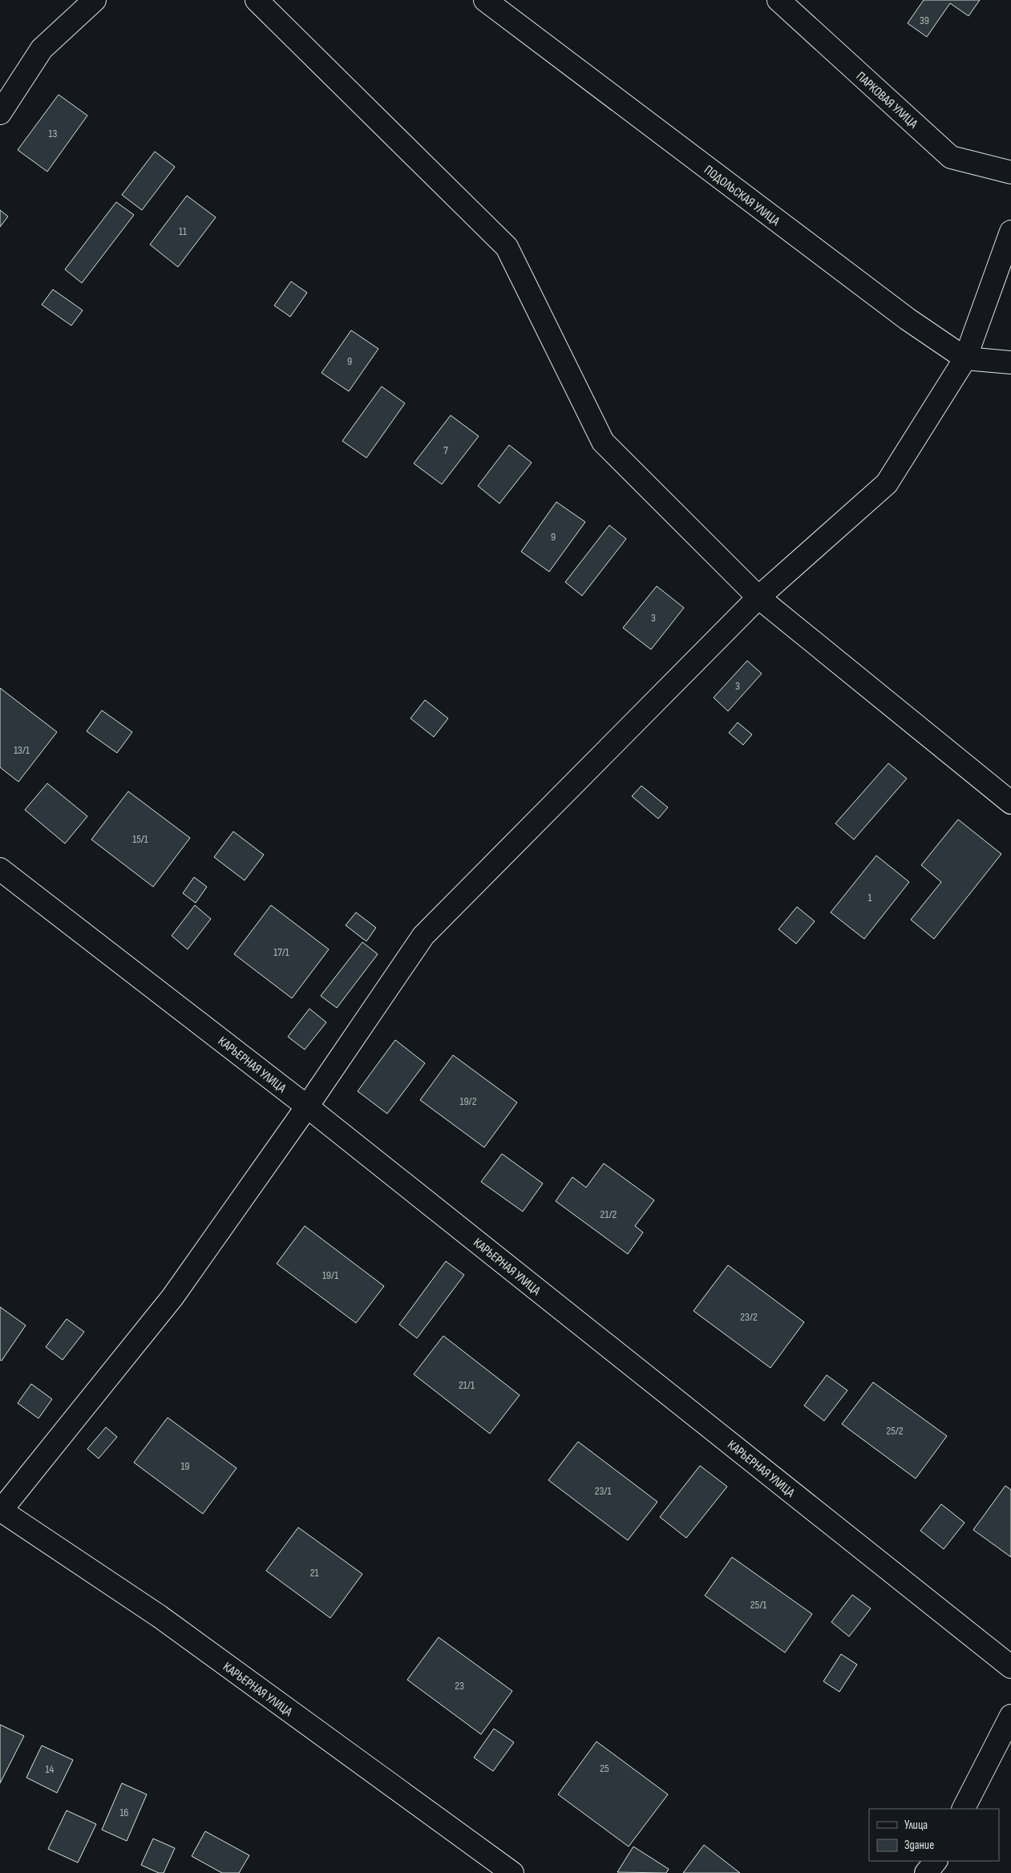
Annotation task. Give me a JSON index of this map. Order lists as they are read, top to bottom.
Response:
{
  "streets": {
    "street": ["ПАРКОВАЯ УЛИЦА", "ПОДОЛЬСКАЯ УЛИЦА", "КАРЬЕРНАЯ УЛИЦА"]
  },
  "house_numbers": [
    "39",
    "13",
    "11",
    "9",
    "7",
    "9",
    "3",
    "3",
    "13/1",
    "15/1",
    "1",
    "17/1",
    "19/2",
    "21/2",
    "19/1",
    "23/2",
    "21/1",
    "25/2",
    "19",
    "23/1",
    "21",
    "25/1",
    "23",
    "25",
    "14",
    "16"
  ],
  "legend": ["Улица", "Здание"]
}
